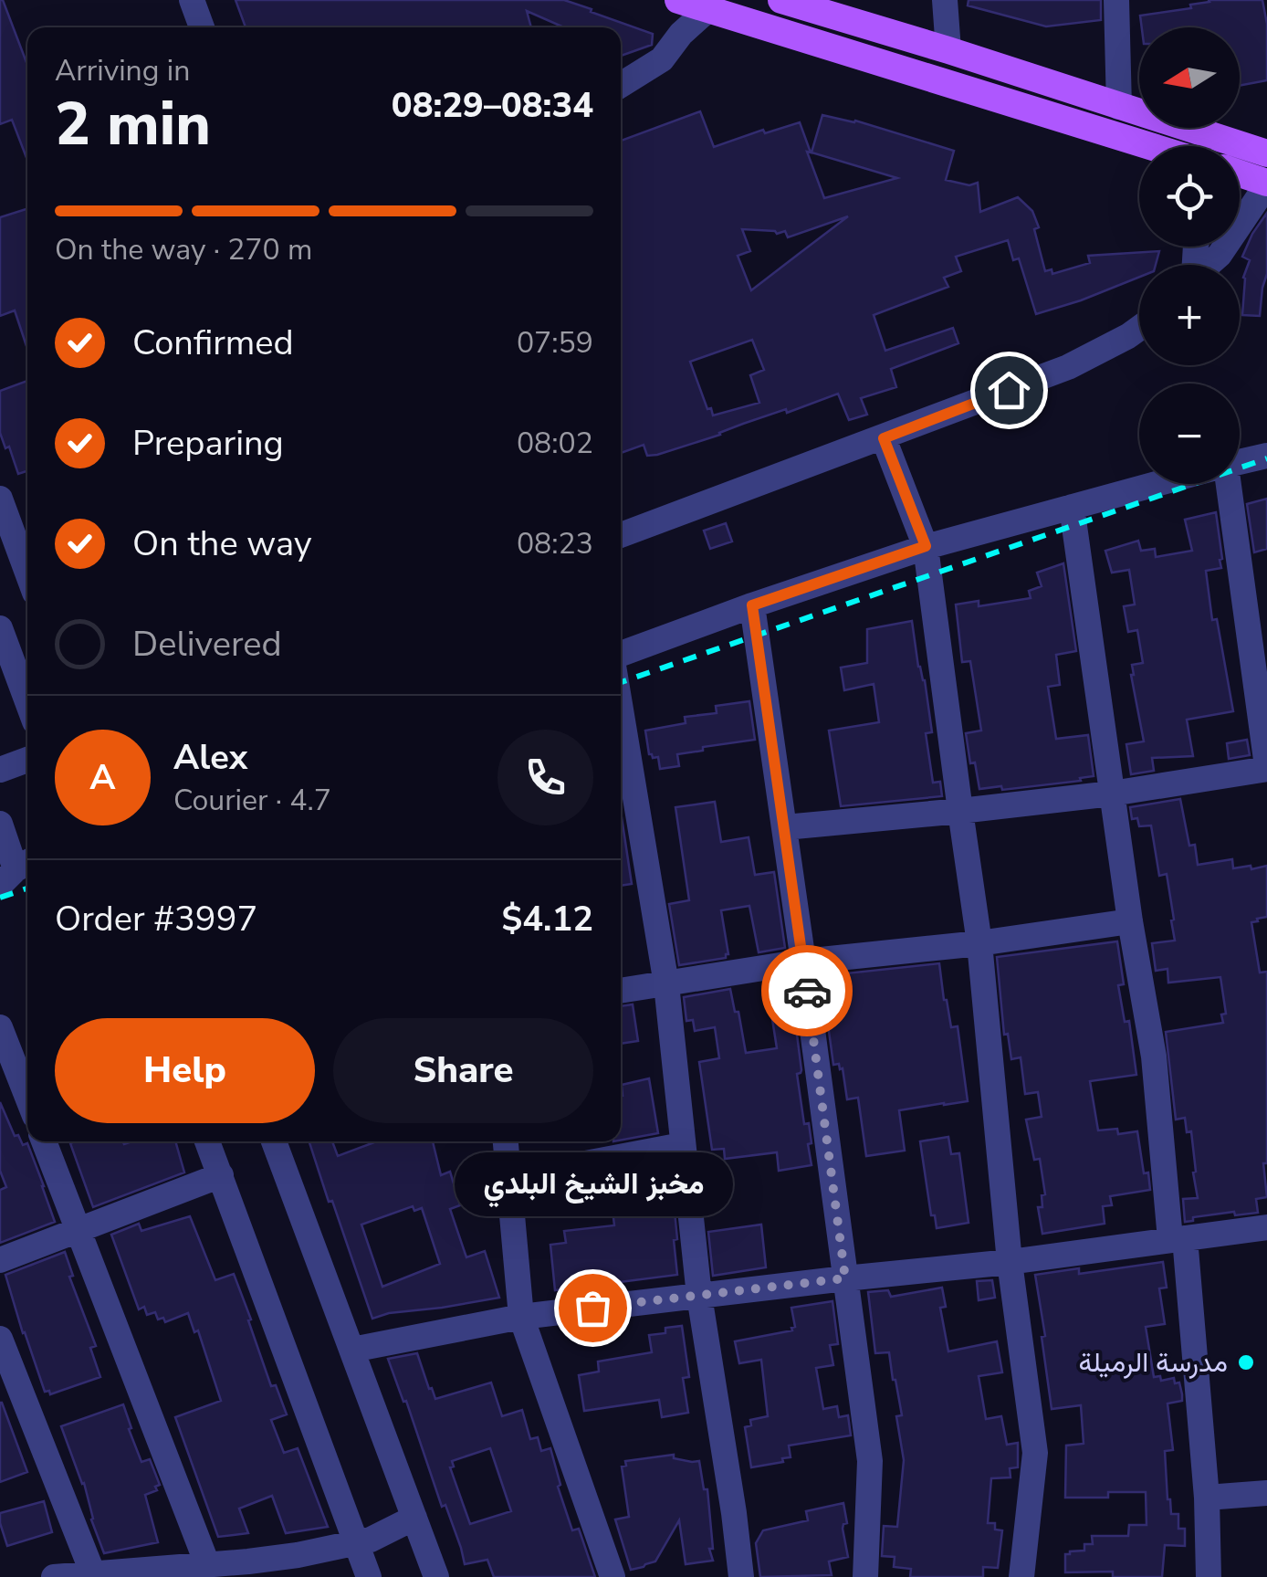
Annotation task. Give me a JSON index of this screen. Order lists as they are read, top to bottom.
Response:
{
  "places": ["مخبز الشيخ البلدي", "مدرسة الرميلة"],
  "north": "left",
  "page": {
    "map_buttons": ["+", "−"],
    "heading": ["2 min", "Arriving in", "08:29–08:34"],
    "panel": [
      "Alex",
      "Courier · 4.7",
      "Order #3997",
      "$4.12"
    ],
    "bar": "On the way · 270 m",
    "list": [
      ["Confirmed", "07:59"],
      ["Preparing", "08:02"],
      ["On the way", "08:23"],
      "Delivered"
    ],
    "round": "A",
    "buttons": ["Help", "Share"],
    "bubble": "مخبز الشيخ البلدي"
  }
}
